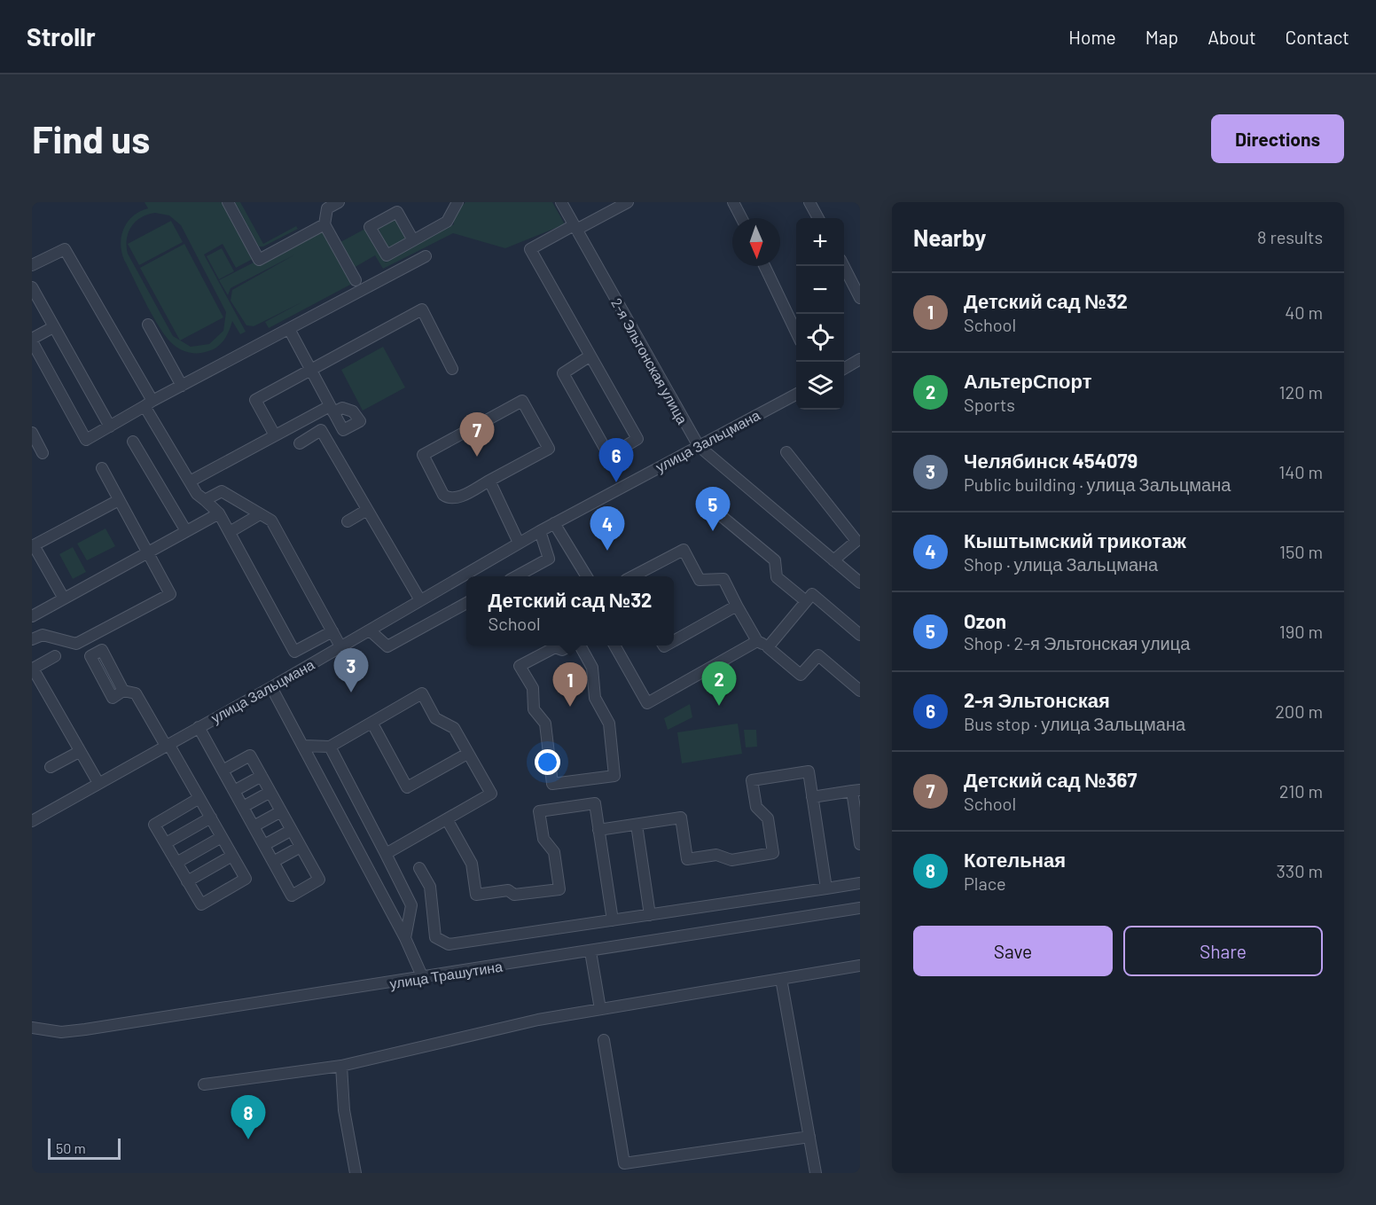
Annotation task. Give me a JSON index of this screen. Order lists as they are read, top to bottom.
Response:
{
  "streets": {
    "street": ["2-я Эльтонская улица", "улица Зальцмана", "улица Трашутина"]
  },
  "crossings": [
    ["2-я Эльтонская улица", "улица Зальцмана"]
  ],
  "scale_bar": "50 m",
  "north": "bottom",
  "page": {
    "header": "Strollr",
    "nav": [
      "Home",
      "Map",
      "About",
      "Contact"
    ],
    "buttons": [
      "Directions",
      ["Save", "Share"]
    ],
    "title": "Find us",
    "heading": ["Nearby", "8 results"],
    "map_buttons": ["+", "−"],
    "list": [
      {
        "mark": "1",
        "name": "Детский сад №32",
        "note": "School",
        "value": "40 m"
      },
      {
        "mark": "2",
        "name": "АльтерСпорт",
        "note": "Sports",
        "value": "120 m"
      },
      {
        "mark": "3",
        "name": "Челябинск 454079",
        "note": "Public building · улица Зальцмана",
        "value": "140 m"
      },
      {
        "mark": "4",
        "name": "Кыштымский трикотаж",
        "note": "Shop · улица Зальцмана",
        "value": "150 m"
      },
      {
        "mark": "5",
        "name": "Ozon",
        "note": "Shop · 2-я Эльтонская улица",
        "value": "190 m"
      },
      {
        "mark": "6",
        "name": "2-я Эльтонская",
        "note": "Bus stop · улица Зальцмана",
        "value": "200 m"
      },
      {
        "mark": "7",
        "name": "Детский сад №367",
        "note": "School",
        "value": "210 m"
      },
      {
        "mark": "8",
        "name": "Котельная",
        "note": "Place",
        "value": "330 m"
      }
    ],
    "pins": [
      "7",
      "6",
      "5",
      "4",
      "3",
      "2",
      "1",
      "8"
    ],
    "popup": ["Детский сад №32", "School"],
    "scale": "50 m"
  }
}
